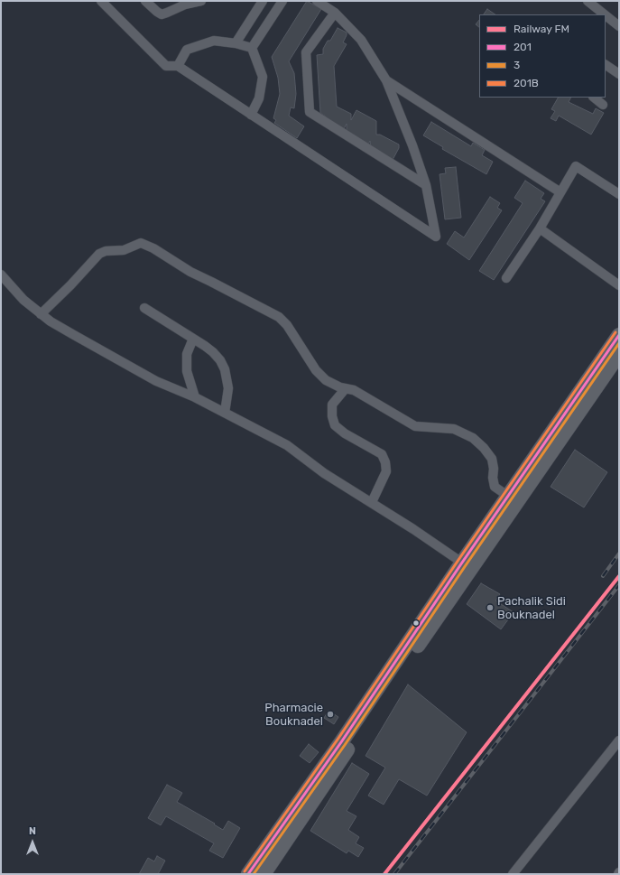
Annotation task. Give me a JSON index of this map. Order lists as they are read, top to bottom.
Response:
{
  "places": ["Pachalik Sidi Bouknadel", "Pharmacie Bouknadel"],
  "lines": [
    "transit line 201B",
    "transit line 201",
    "transit line 3",
    "rail line FM"
  ],
  "legend": [
    "Railway FM",
    "201",
    "3",
    "201B"
  ],
  "north": "top"
}
